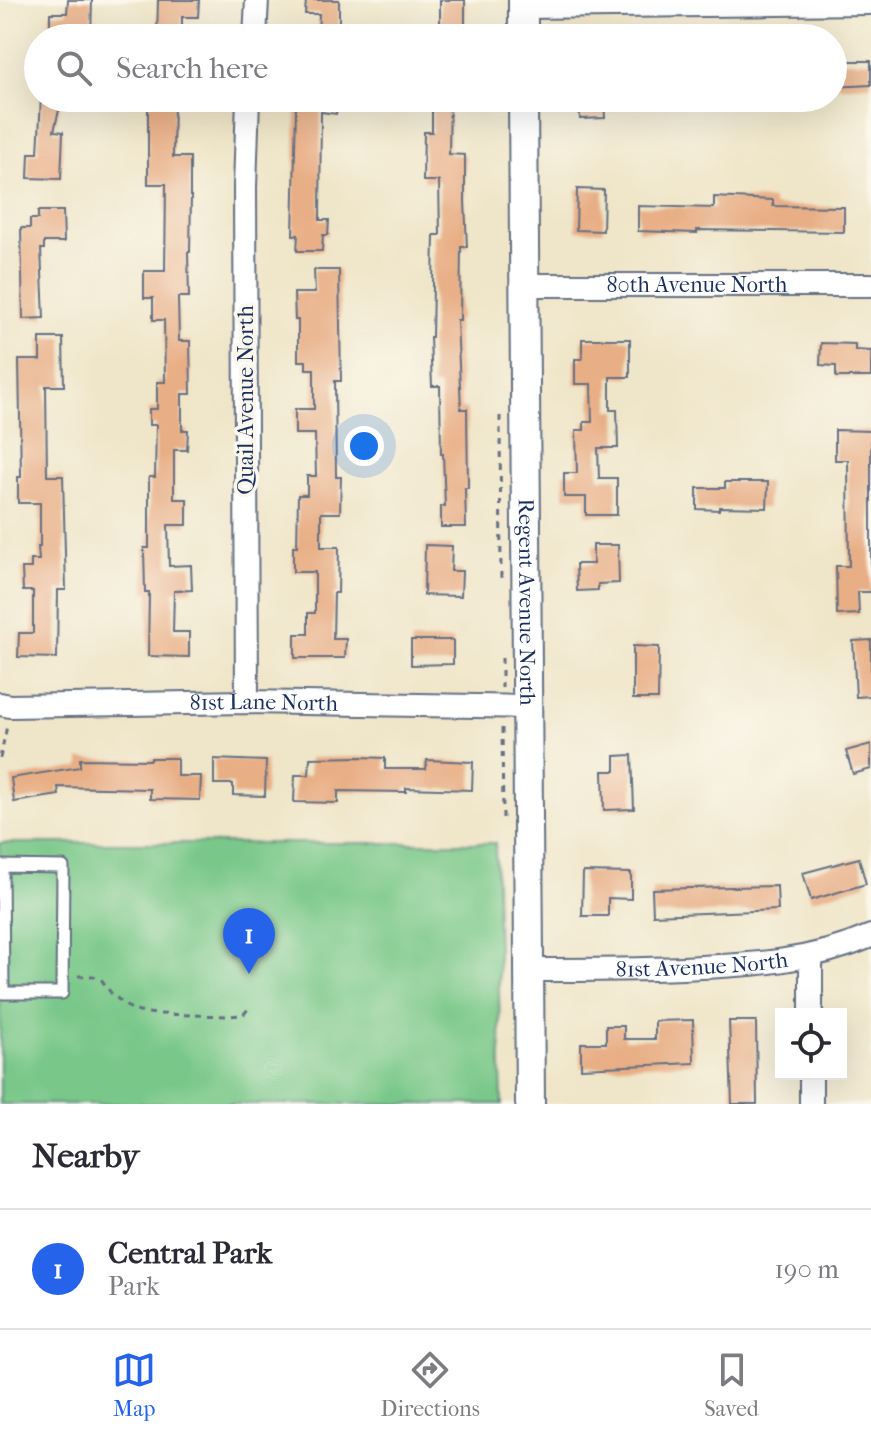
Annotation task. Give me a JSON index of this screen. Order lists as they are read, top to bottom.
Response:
{
  "streets": {
    "street": [
      "80th Avenue North",
      "Quail Avenue North",
      "Regent Avenue North",
      "81st Lane North",
      "81st Avenue North"
    ]
  },
  "crossings": [
    ["80th Avenue North", "Regent Avenue North"],
    ["Quail Avenue North", "81st Lane North"],
    ["Regent Avenue North", "81st Lane North"],
    ["Regent Avenue North", "81st Avenue North"]
  ],
  "page": {
    "search": "Search here",
    "pins": "1",
    "heading": "Nearby",
    "list": [
      {
        "mark": "1",
        "name": "Central Park",
        "note": "Park",
        "value": "190 m"
      }
    ],
    "nav": ["Map", "Directions", "Saved"]
  }
}
